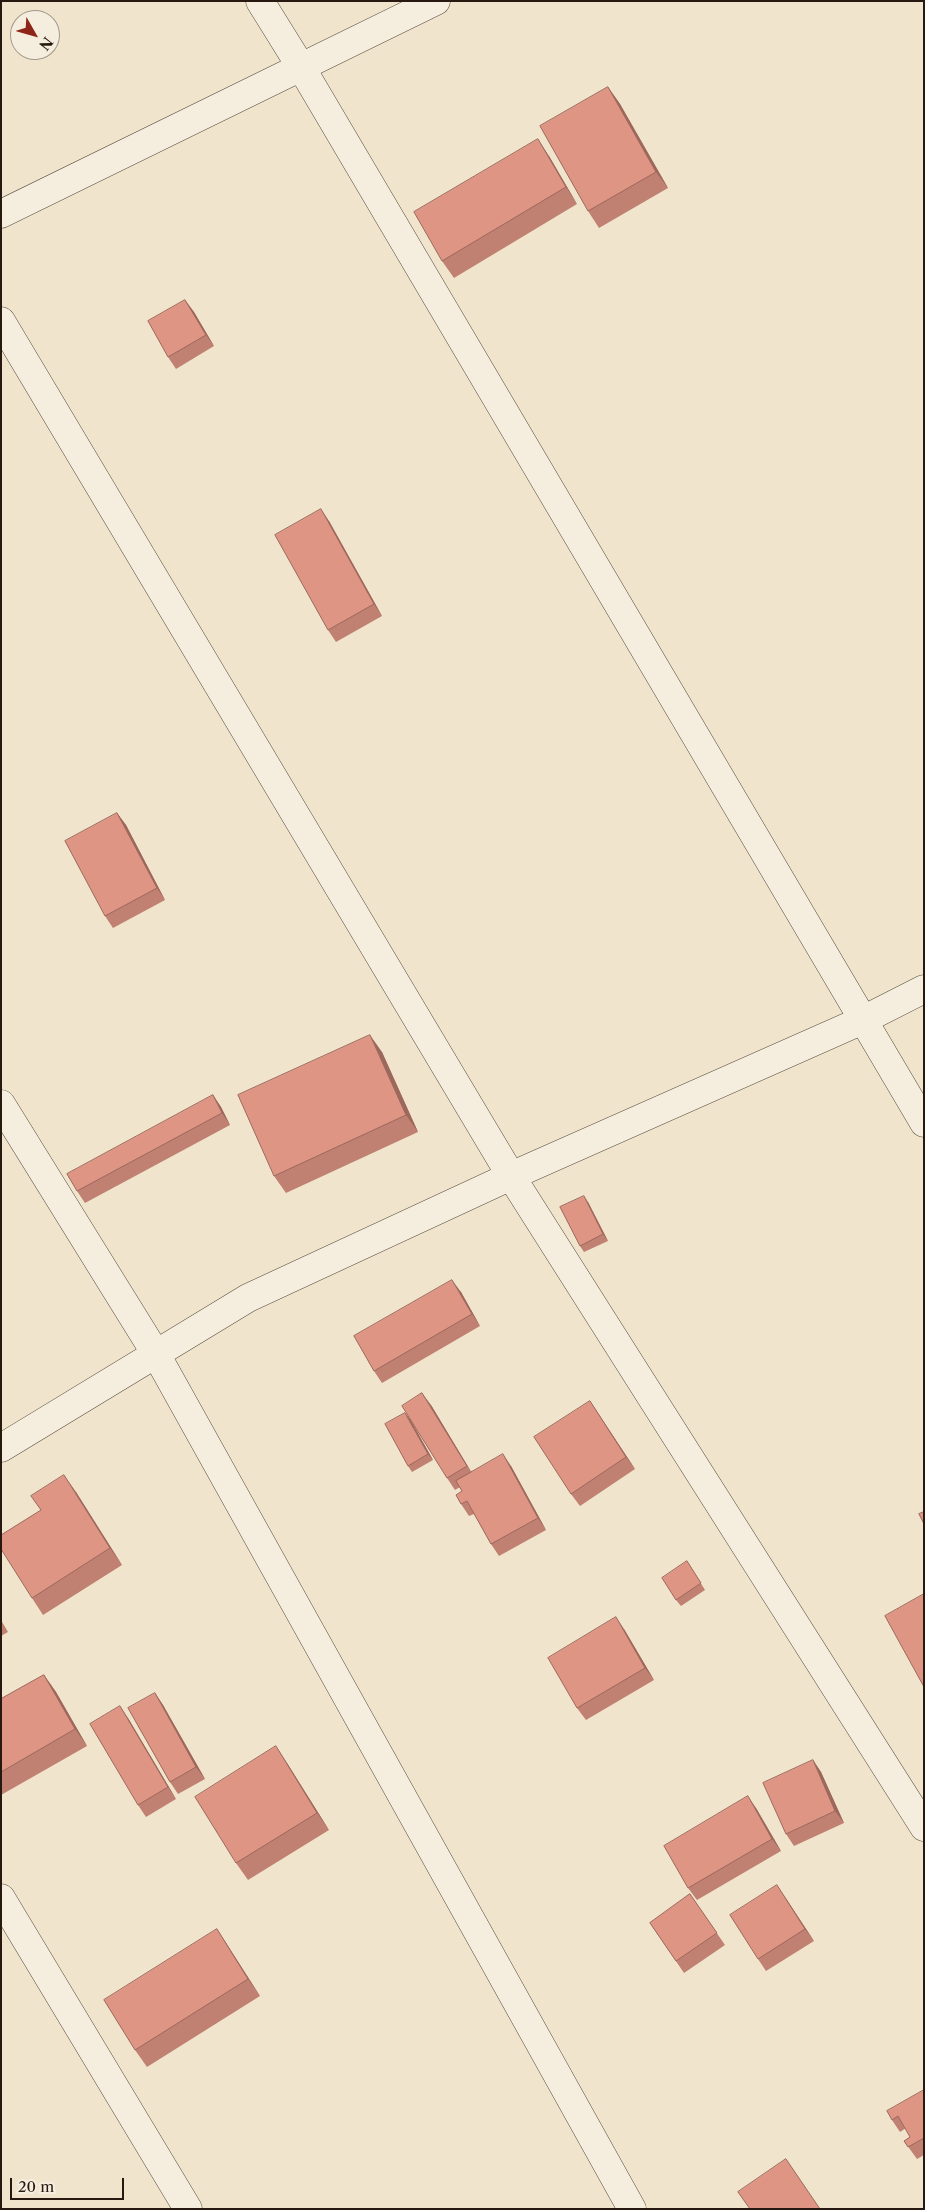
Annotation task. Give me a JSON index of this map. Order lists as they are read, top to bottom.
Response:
{
  "scale_bar": "20 m",
  "north": "bottom right"
}
